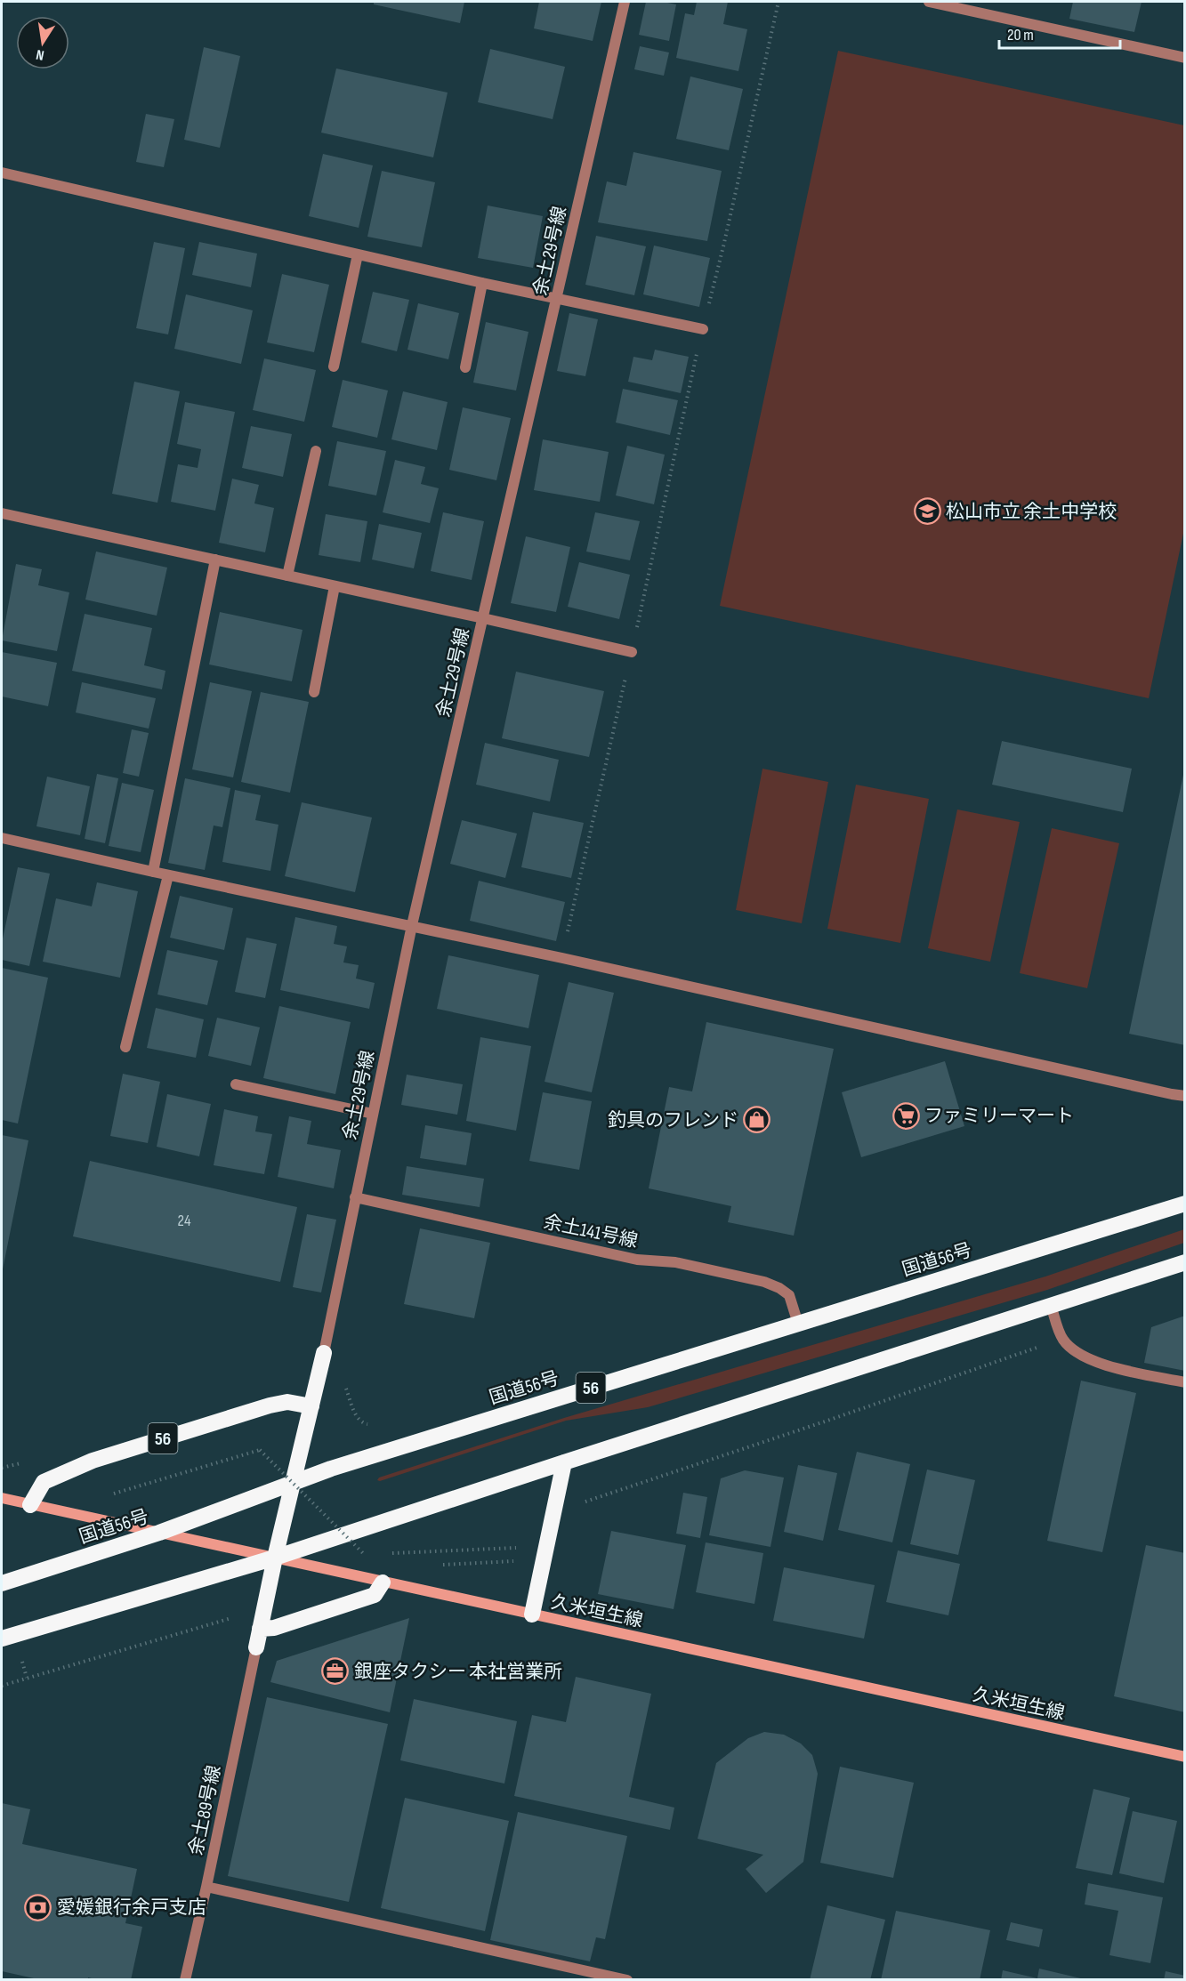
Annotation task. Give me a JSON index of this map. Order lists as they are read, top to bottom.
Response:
{
  "streets": {
    "highway": ["国道56号", "56"],
    "main road": ["久米垣生線"],
    "street": ["余土29号線", "余土141号線", "余土89号線"]
  },
  "crossings": [
    ["余土29号線", "余土141号線"],
    ["余土141号線", "国道56号"],
    ["国道56号", "久米垣生線"],
    ["56", "久米垣生線"]
  ],
  "places": {
    "school or university": ["松山市立 余土中学校"],
    "supermarket": ["ファミリーマート"],
    "shop": ["釣具のフレンド"],
    "office": ["銀座タクシー 本社営業所"],
    "bank": ["愛媛銀行余戸支店"]
  },
  "house_numbers": ["24"],
  "scale_bar": "20 m",
  "north": "bottom"
}
